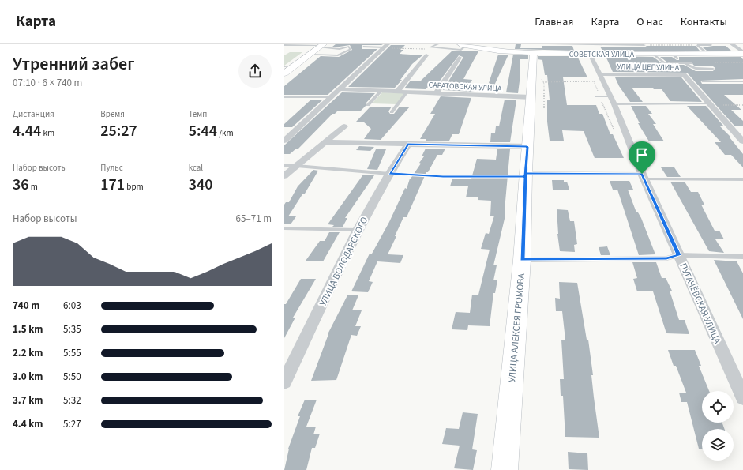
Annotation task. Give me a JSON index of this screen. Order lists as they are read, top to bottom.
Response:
{
  "streets": {
    "street": [
      "СОВЕТСКАЯ УЛИЦА",
      "УЛИЦА ЦЕПУЛИНА",
      "САРАТОВСКАЯ УЛИЦА",
      "УЛИЦА ВОЛОДАРСКОГО",
      "ПУГАЧЁВСКАЯ УЛИЦА",
      "УЛИЦА АЛЕКСЕЯ ГРОМОВА"
    ]
  },
  "crossings": [
    ["СОВЕТСКАЯ УЛИЦА", "ПУГАЧЁВСКАЯ УЛИЦА"],
    ["СОВЕТСКАЯ УЛИЦА", "УЛИЦА АЛЕКСЕЯ ГРОМОВА"],
    ["УЛИЦА ЦЕПУЛИНА", "ПУГАЧЁВСКАЯ УЛИЦА"],
    ["САРАТОВСКАЯ УЛИЦА", "УЛИЦА АЛЕКСЕЯ ГРОМОВА"]
  ],
  "page": {
    "header": "Карта",
    "nav": [
      "Главная",
      "Карта",
      "О нас",
      "Контакты"
    ],
    "heading": ["Утренний забег", "07:10 · 6 × 740 m"],
    "stats": [
      ["Дистанция", "4.44 km"],
      ["Время", "25:27"],
      ["Темп", "5:44 /km"],
      ["Набор высоты", "36 m"],
      ["Пульс", "171 bpm"],
      ["kcal", "340"]
    ],
    "chart": ["Набор высоты", "65–71 m"],
    "list": [
      {
        "name": "740 m",
        "note": "6:03"
      },
      {
        "name": "1.5 km",
        "note": "5:35"
      },
      {
        "name": "2.2 km",
        "note": "5:55"
      },
      {
        "name": "3.0 km",
        "note": "5:50"
      },
      {
        "name": "3.7 km",
        "note": "5:32"
      },
      {
        "name": "4.4 km",
        "note": "5:27"
      }
    ]
  }
}
